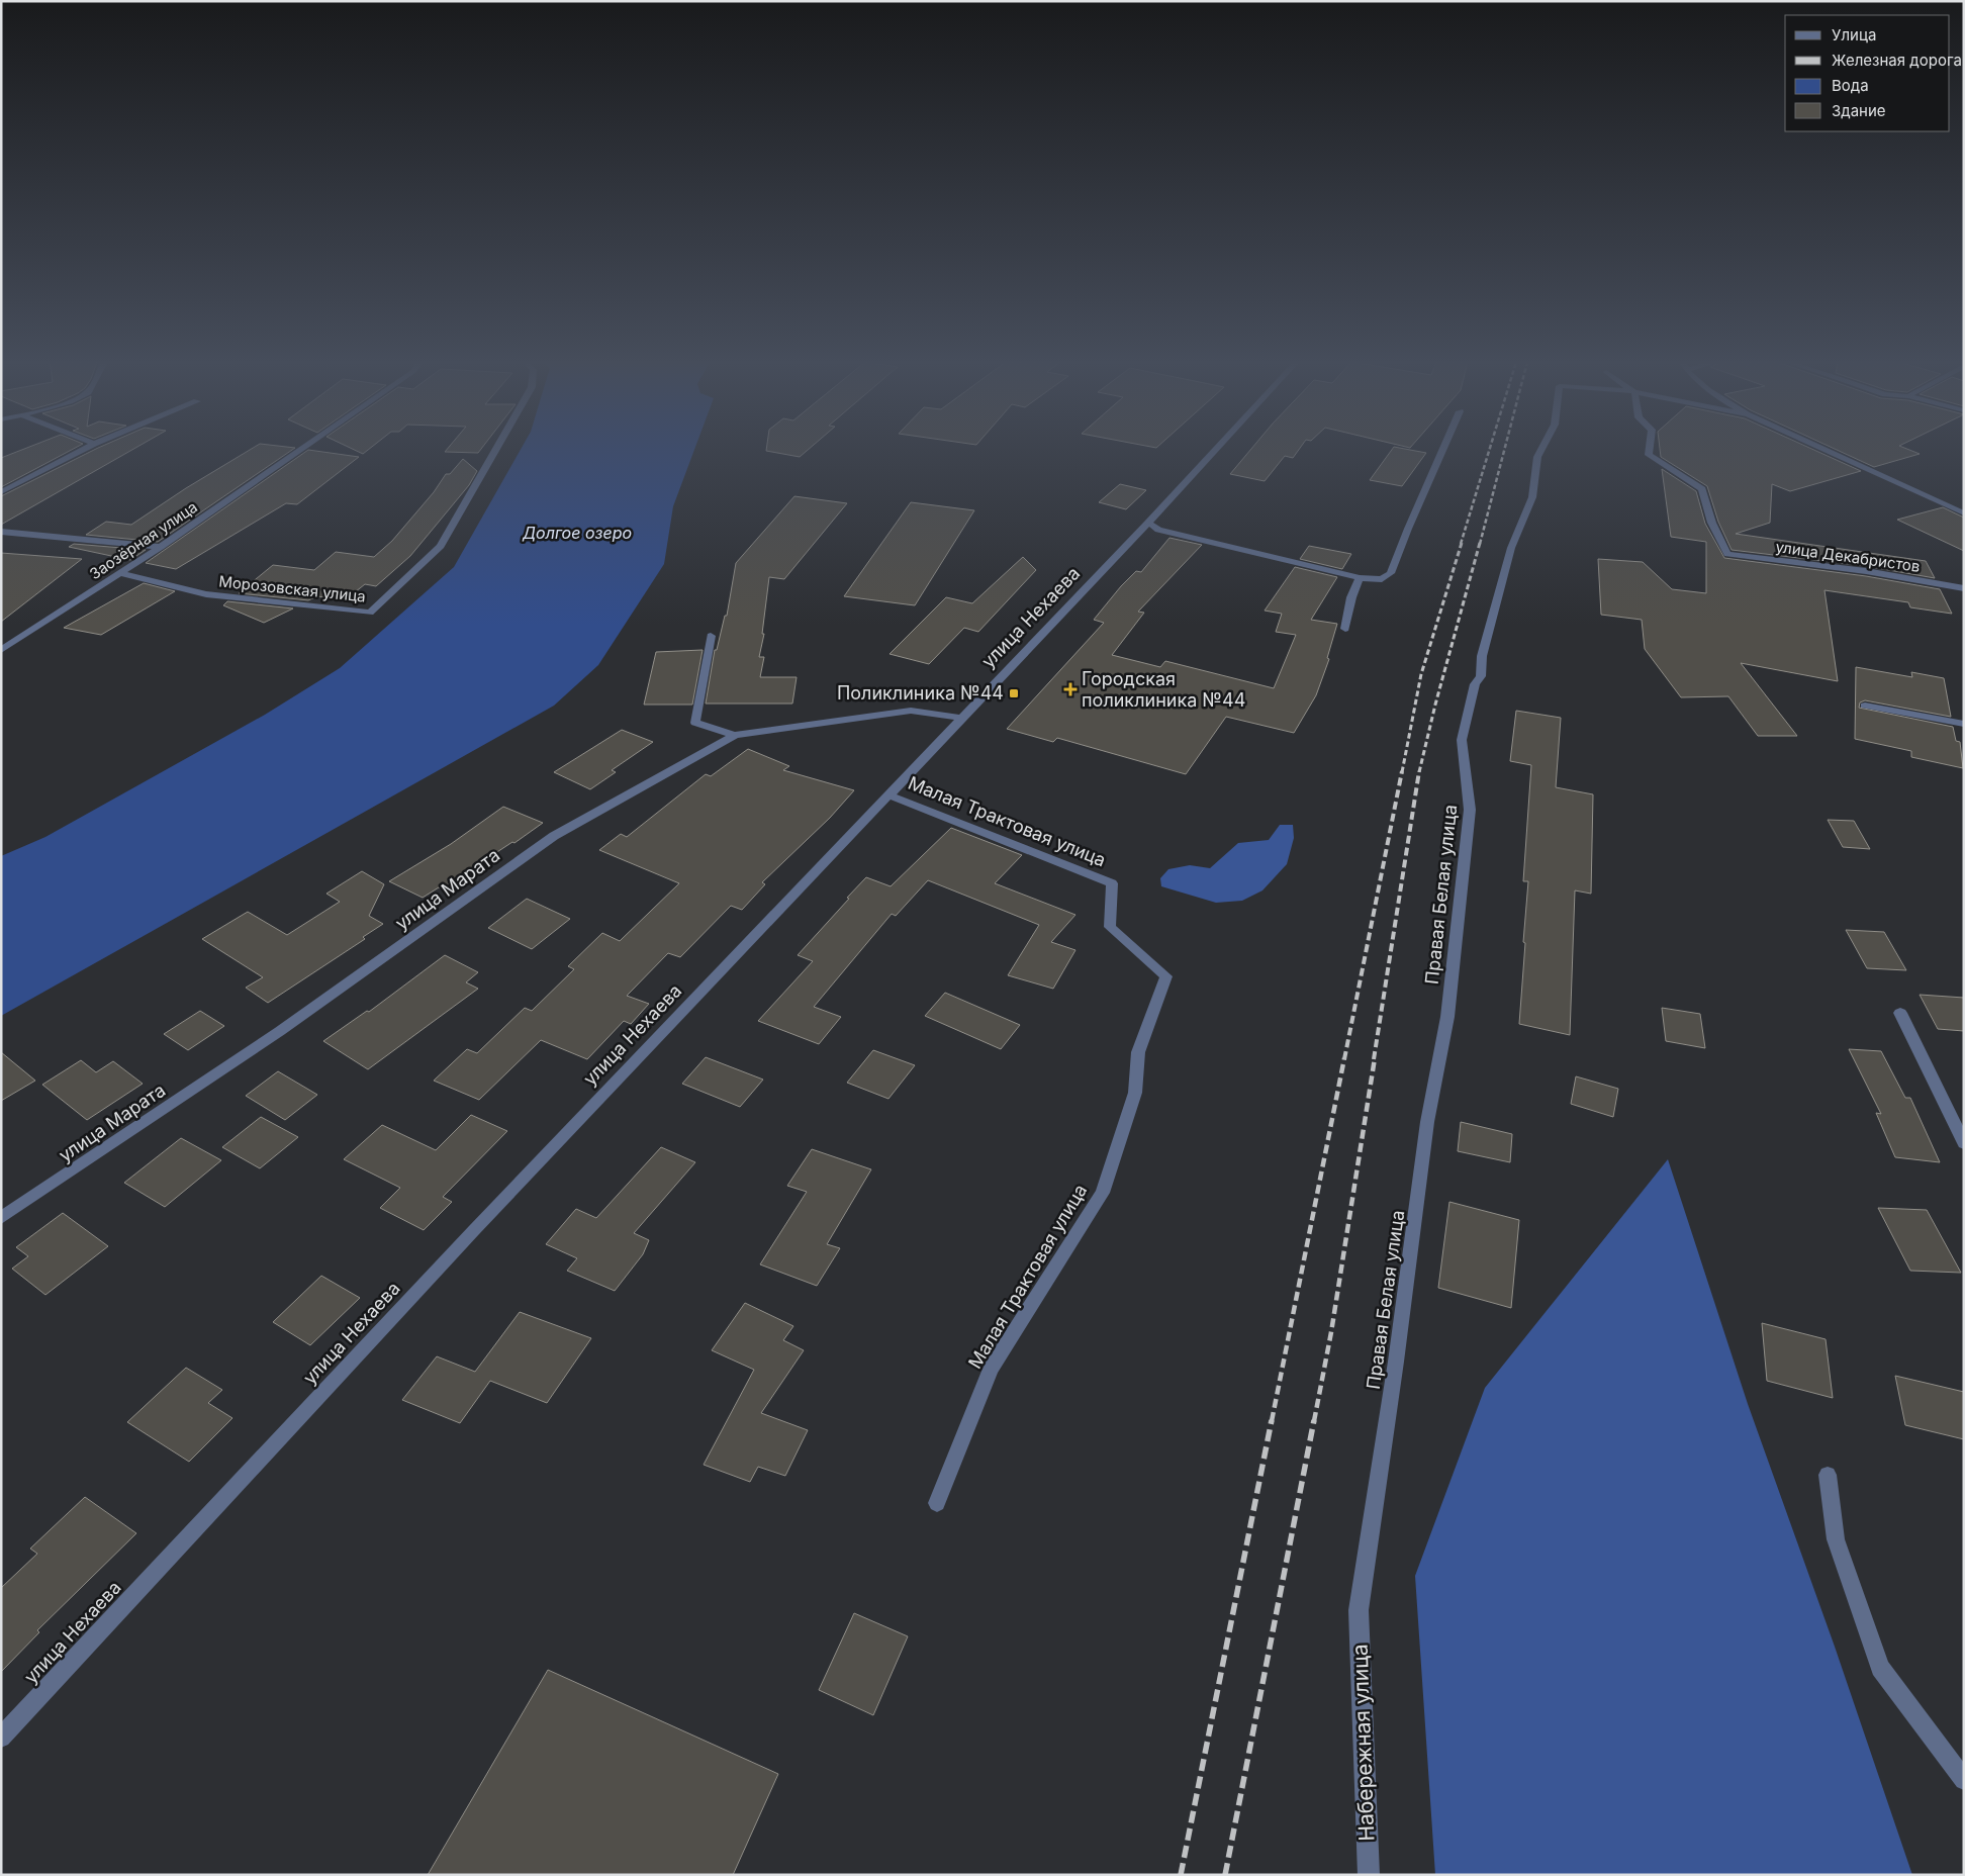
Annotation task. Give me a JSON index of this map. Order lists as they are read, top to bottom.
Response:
{
  "streets": {
    "street": [
      "Заозёрная улица",
      "улица Декабристов",
      "Морозовская улица",
      "улица Нехаева",
      "Малая Трактовая улица",
      "улица Марата",
      "Правая Белая улица",
      "Набережная улица"
    ]
  },
  "crossings": [
    ["Заозёрная улица", "Морозовская улица"],
    ["улица Нехаева", "Малая Трактовая улица"],
    ["улица Нехаева", "улица Марата"],
    ["Правая Белая улица", "Набережная улица"]
  ],
  "water": ["Долгое озеро"],
  "places": {
    "health": ["Городская поликлиника №44"],
    "transit": ["Поликлиника №44"]
  },
  "legend": [
    "Улица",
    "Железная дорога",
    "Вода",
    "Здание"
  ]
}
